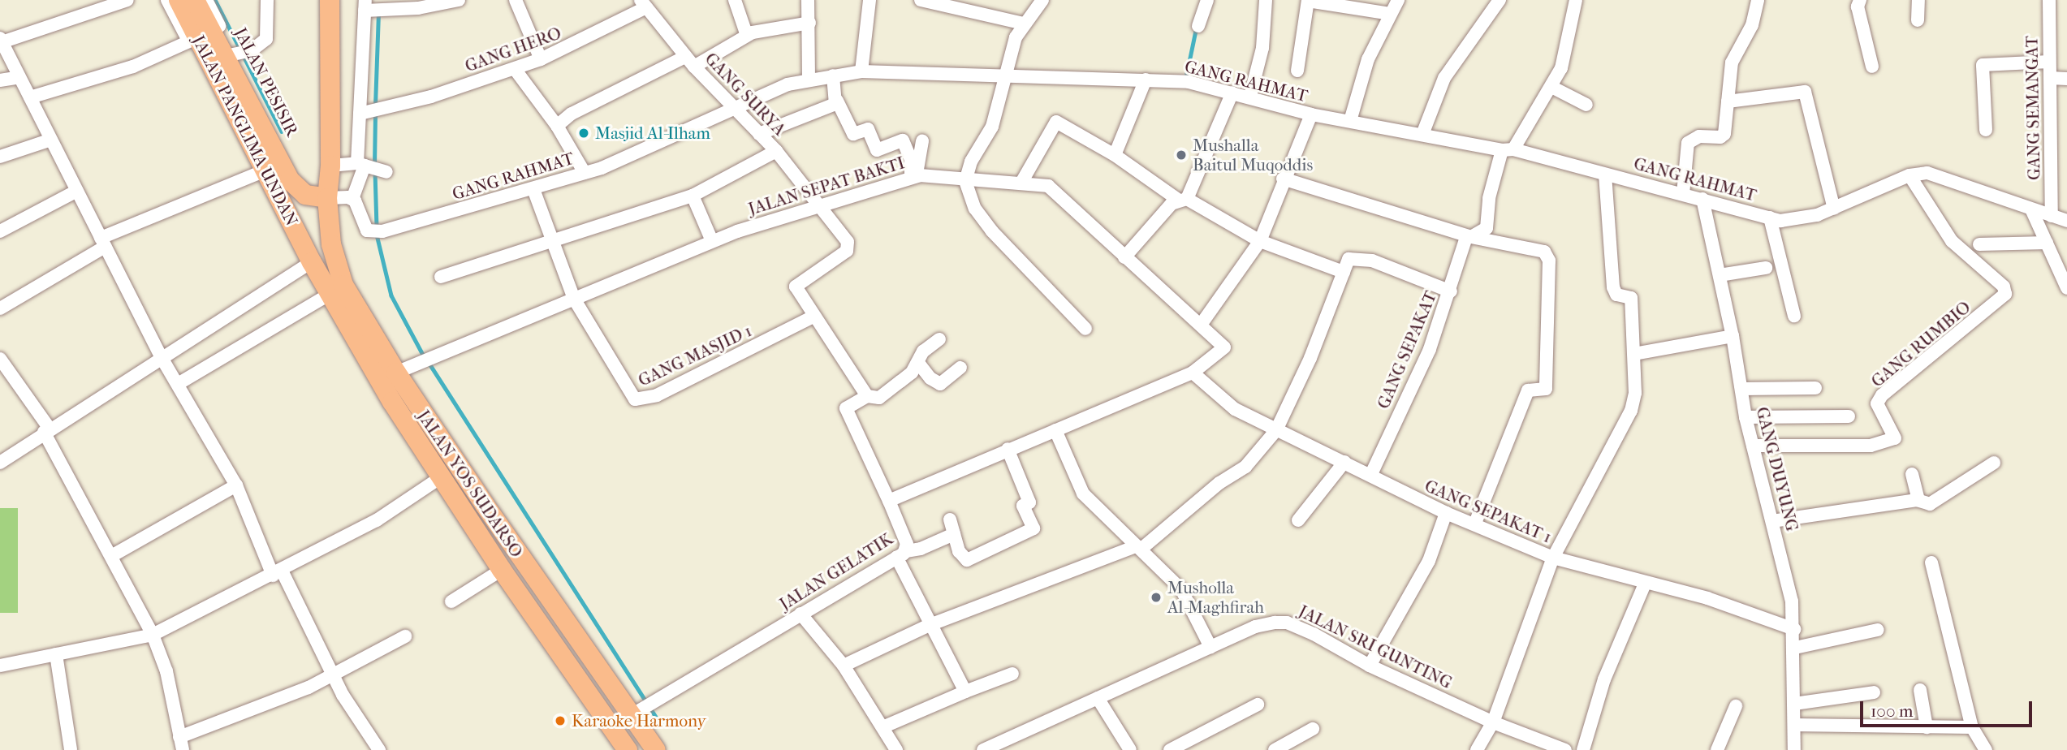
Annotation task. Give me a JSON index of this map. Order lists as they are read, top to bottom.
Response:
{
  "streets": {
    "main road": ["JALAN PANGLIMA UNDAN", "JALAN YOS SUDARSO"],
    "street": [
      "GANG HERO",
      "GANG RAHMAT",
      "JALAN PESISIR",
      "GANG SURYA",
      "GANG SEMANGAT",
      "JALAN SEPAT BAKTI",
      "GANG RUMBIO",
      "GANG SEPAKAT",
      "GANG MASJID 1",
      "GANG DUYUNG",
      "GANG SEPAKAT 1",
      "JALAN GELATIK",
      "JALAN SRI GUNTING"
    ]
  },
  "crossings": [
    ["GANG HERO", "GANG SURYA"],
    ["GANG RAHMAT", "GANG SURYA"],
    ["GANG RAHMAT", "GANG SEMANGAT"],
    ["GANG RAHMAT", "GANG RUMBIO"],
    ["GANG RAHMAT", "GANG SEPAKAT"],
    ["GANG RAHMAT", "GANG DUYUNG"],
    ["JALAN PESISIR", "JALAN PANGLIMA UNDAN"],
    ["GANG SURYA", "JALAN SEPAT BAKTI"],
    ["GANG SURYA", "GANG MASJID 1"],
    ["JALAN PANGLIMA UNDAN", "JALAN YOS SUDARSO"],
    ["JALAN SEPAT BAKTI", "GANG MASJID 1"],
    ["JALAN SEPAT BAKTI", "JALAN YOS SUDARSO"],
    ["JALAN SEPAT BAKTI", "GANG SEPAKAT 1"],
    ["GANG RUMBIO", "GANG DUYUNG"],
    ["GANG SEPAKAT", "GANG SEPAKAT 1"],
    ["GANG DUYUNG", "GANG SEPAKAT 1"],
    ["JALAN YOS SUDARSO", "JALAN GELATIK"]
  ],
  "places": [
    "Masjid Al-Ilham",
    "Mushalla Baitul Muqoddis",
    "Musholla Al-Maghfirah",
    "Karaoke Harmony"
  ],
  "scale_bar": "100 m"
}
